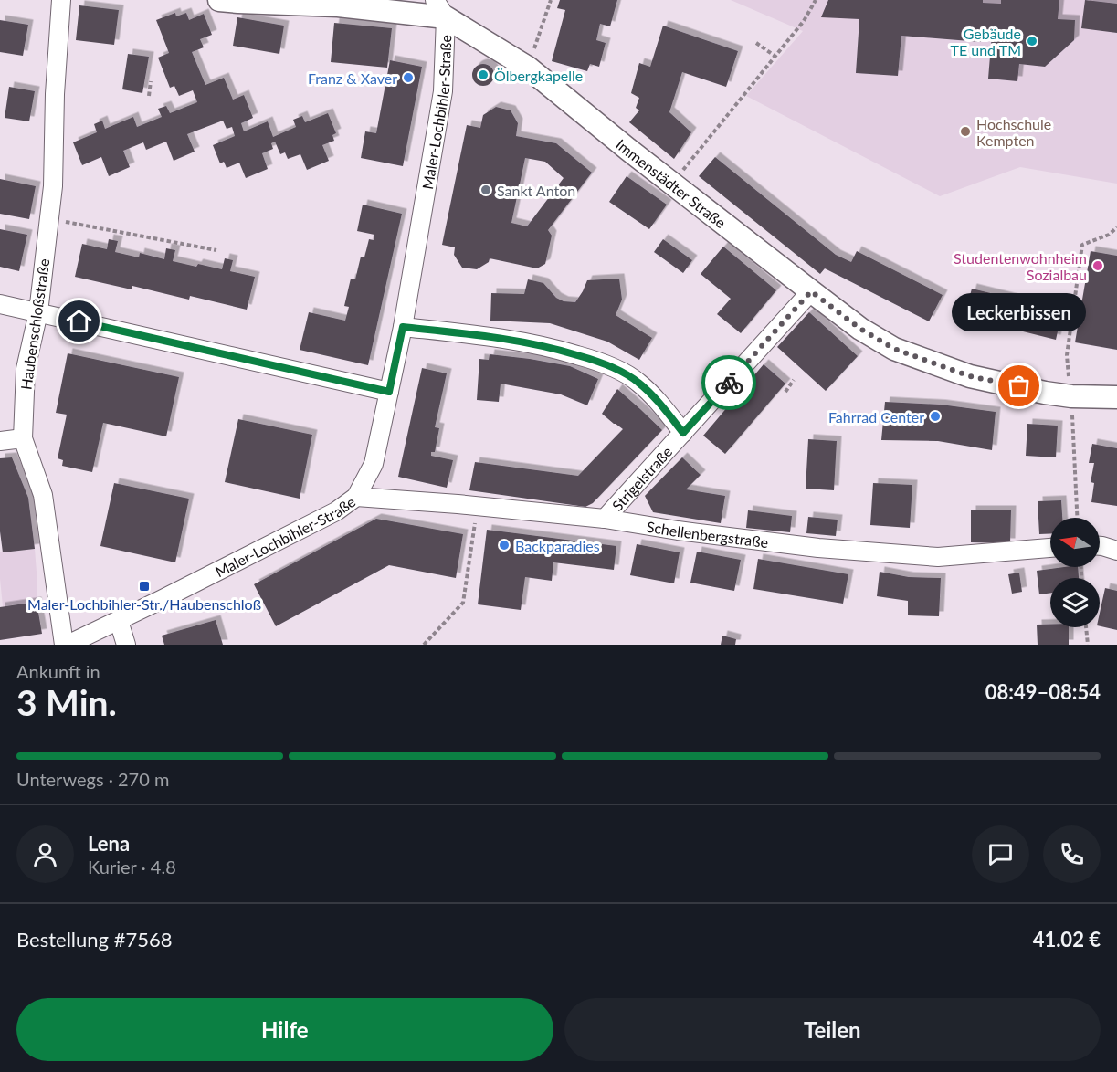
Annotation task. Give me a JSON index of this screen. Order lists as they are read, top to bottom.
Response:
{
  "streets": {
    "street": [
      "Maler-Lochbihler-Straße",
      "Immenstädter Straße",
      "Haubenschloßstraße",
      "Strigelstraße",
      "Schellenbergstraße"
    ]
  },
  "crossings": [
    ["Maler-Lochbihler-Straße", "Immenstädter Straße"],
    ["Maler-Lochbihler-Straße", "Haubenschloßstraße"],
    ["Maler-Lochbihler-Straße", "Schellenbergstraße"],
    ["Immenstädter Straße", "Strigelstraße"],
    ["Strigelstraße", "Schellenbergstraße"]
  ],
  "places": {
    "other": [
      "Gebäude TE und TM",
      "Ölbergkapelle",
      "Franz & Xaver",
      "Hochschule Kempten",
      "Sankt Anton",
      "Studentenwohnheim Sozialbau",
      "Leckerbissen",
      "Fahrrad Center",
      "Backparadies"
    ],
    "transit": ["Maler-Lochbihler-Str./Haubenschloß"]
  },
  "north": "left",
  "page": {
    "bubble": "Leckerbissen",
    "heading": ["3 Min.", "Ankunft in", "08:49–08:54"],
    "panel": [
      "Lena",
      "Kurier · 4.8",
      "Bestellung #7568",
      "41.02 €"
    ],
    "bar": "Unterwegs · 270 m",
    "buttons": ["Hilfe", "Teilen"]
  }
}
